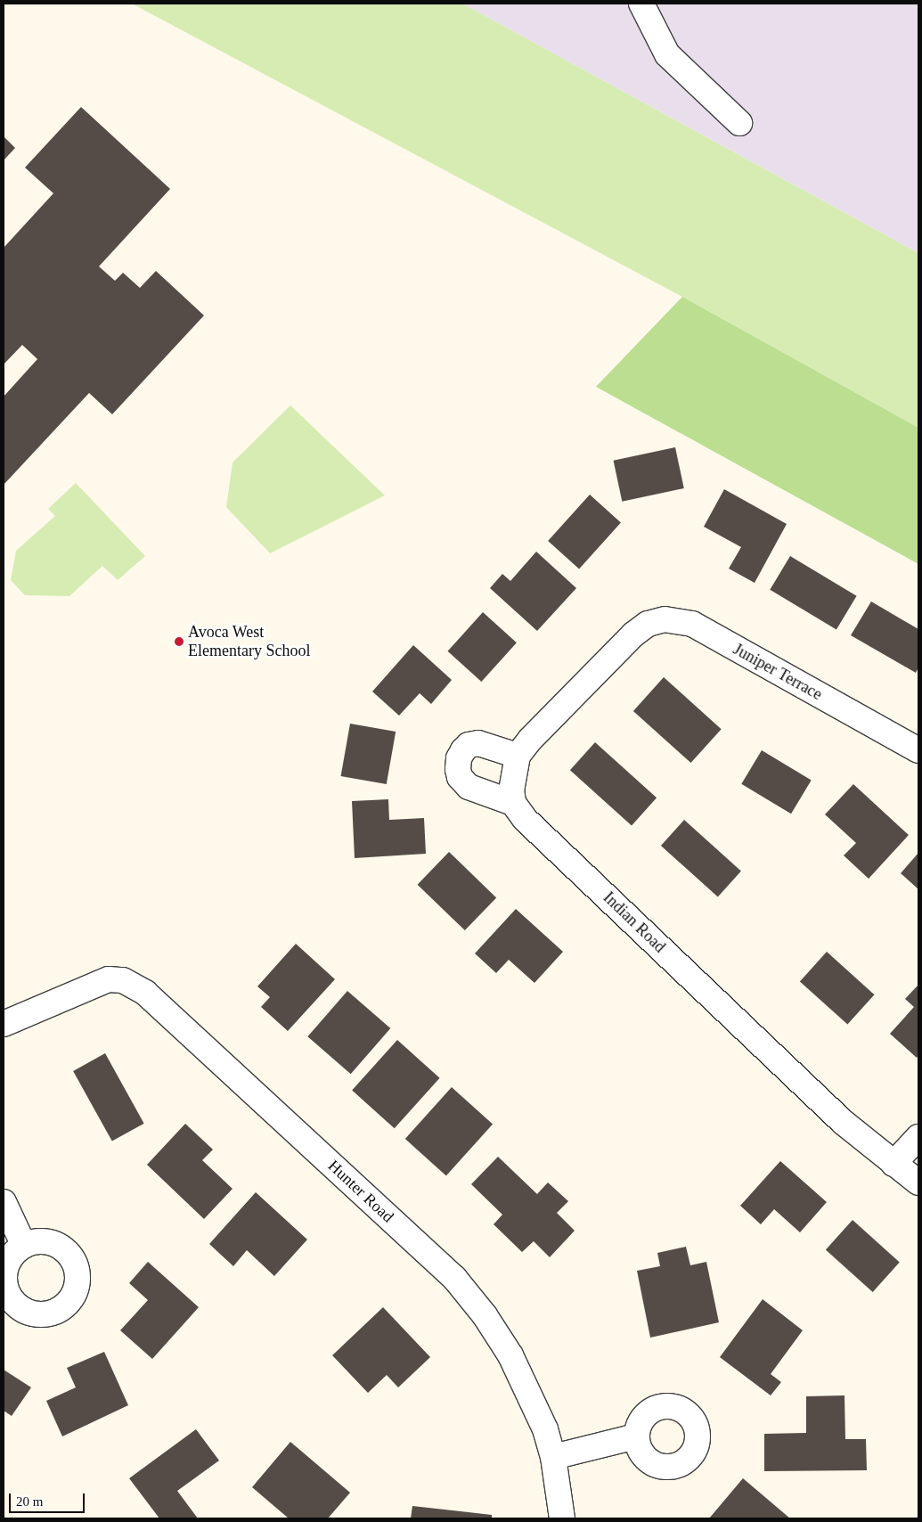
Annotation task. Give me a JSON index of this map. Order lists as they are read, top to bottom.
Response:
{
  "streets": {
    "street": ["Juniper Terrace", "Indian Road", "Hunter Road"]
  },
  "places": ["Avoca West Elementary School"],
  "scale_bar": "20 m"
}
